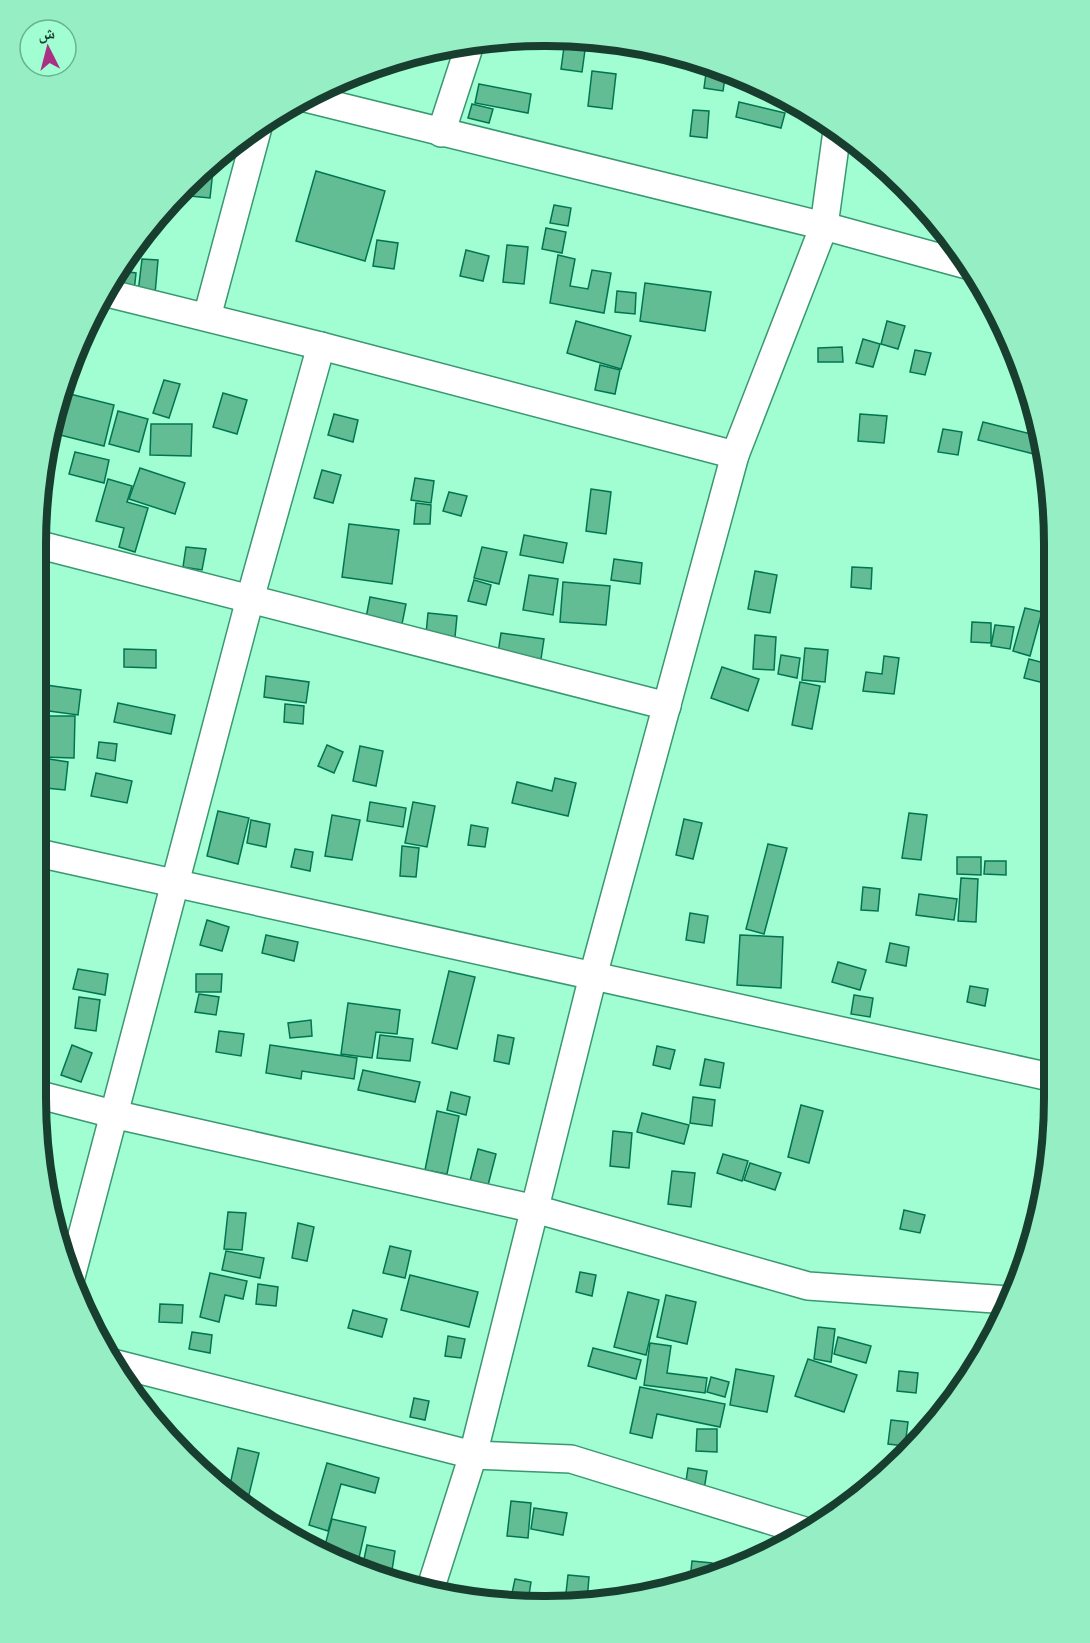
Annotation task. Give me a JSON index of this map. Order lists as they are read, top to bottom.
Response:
{
  "north": "top"
}
